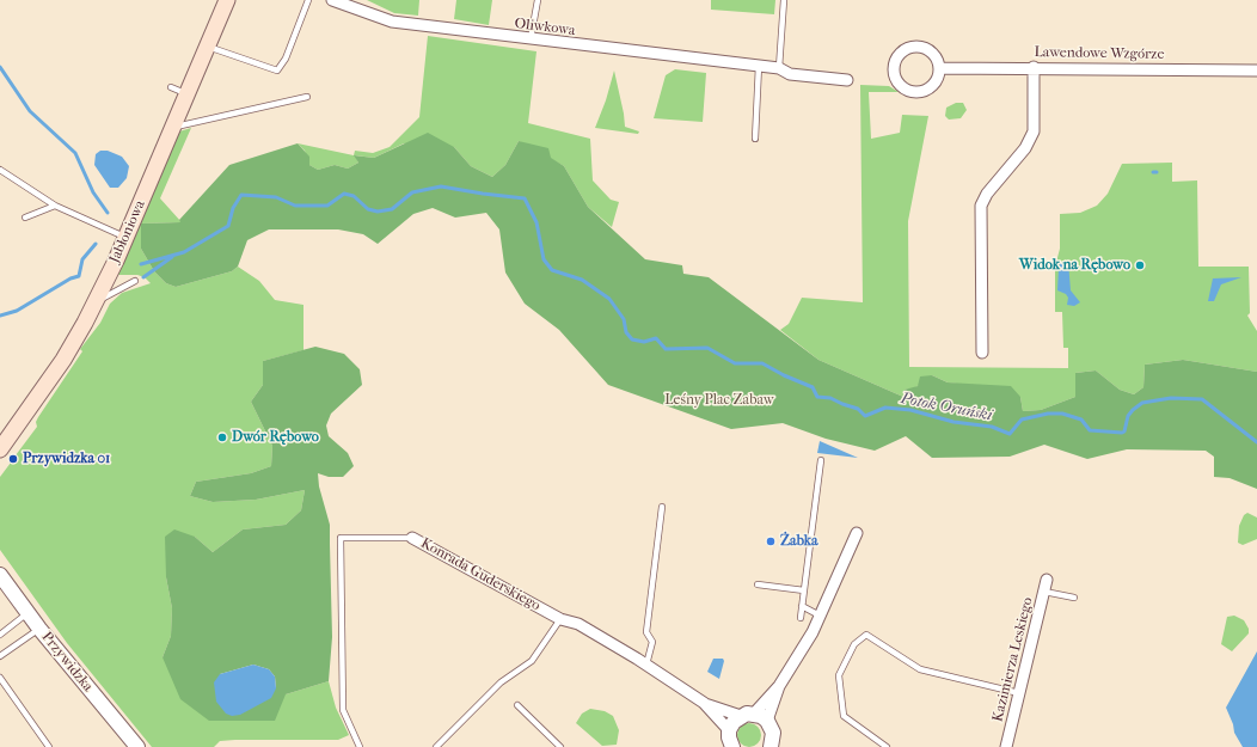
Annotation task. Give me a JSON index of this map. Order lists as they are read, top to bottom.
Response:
{
  "streets": {
    "main road": ["Jabłoniowa"],
    "street": [
      "Oliwkowa",
      "Lawendowe Wzgórze",
      "Konrada Guderskiego",
      "Kazimierza Leskiego",
      "Przywidzka"
    ]
  },
  "water": ["Potok Oruński"],
  "parks": ["Leśny Plac Zabaw"],
  "places": [
    "Widok na Rębowo",
    "Dwór Rębowo",
    "Przywidzka 01",
    "Żabka"
  ]
}
